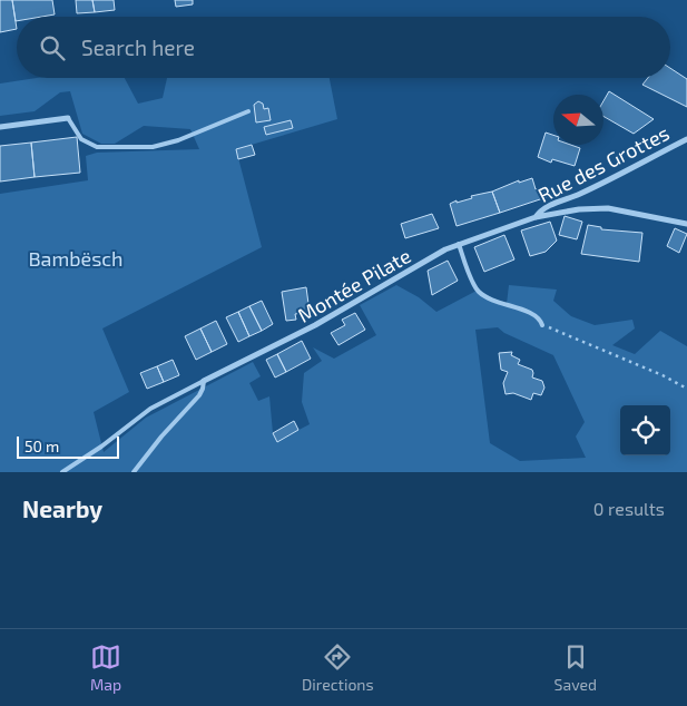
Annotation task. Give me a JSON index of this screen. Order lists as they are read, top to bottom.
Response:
{
  "streets": {
    "street": ["Rue des Grottes", "Montée Pilate"]
  },
  "crossings": [
    ["Rue des Grottes", "Montée Pilate"]
  ],
  "parks": ["Bambësch"],
  "scale_bar": "50 m",
  "north": "left",
  "page": {
    "search": "Search here",
    "scale": "50 m",
    "heading": ["Nearby", "0 results"],
    "nav": ["Map", "Directions", "Saved"]
  }
}
